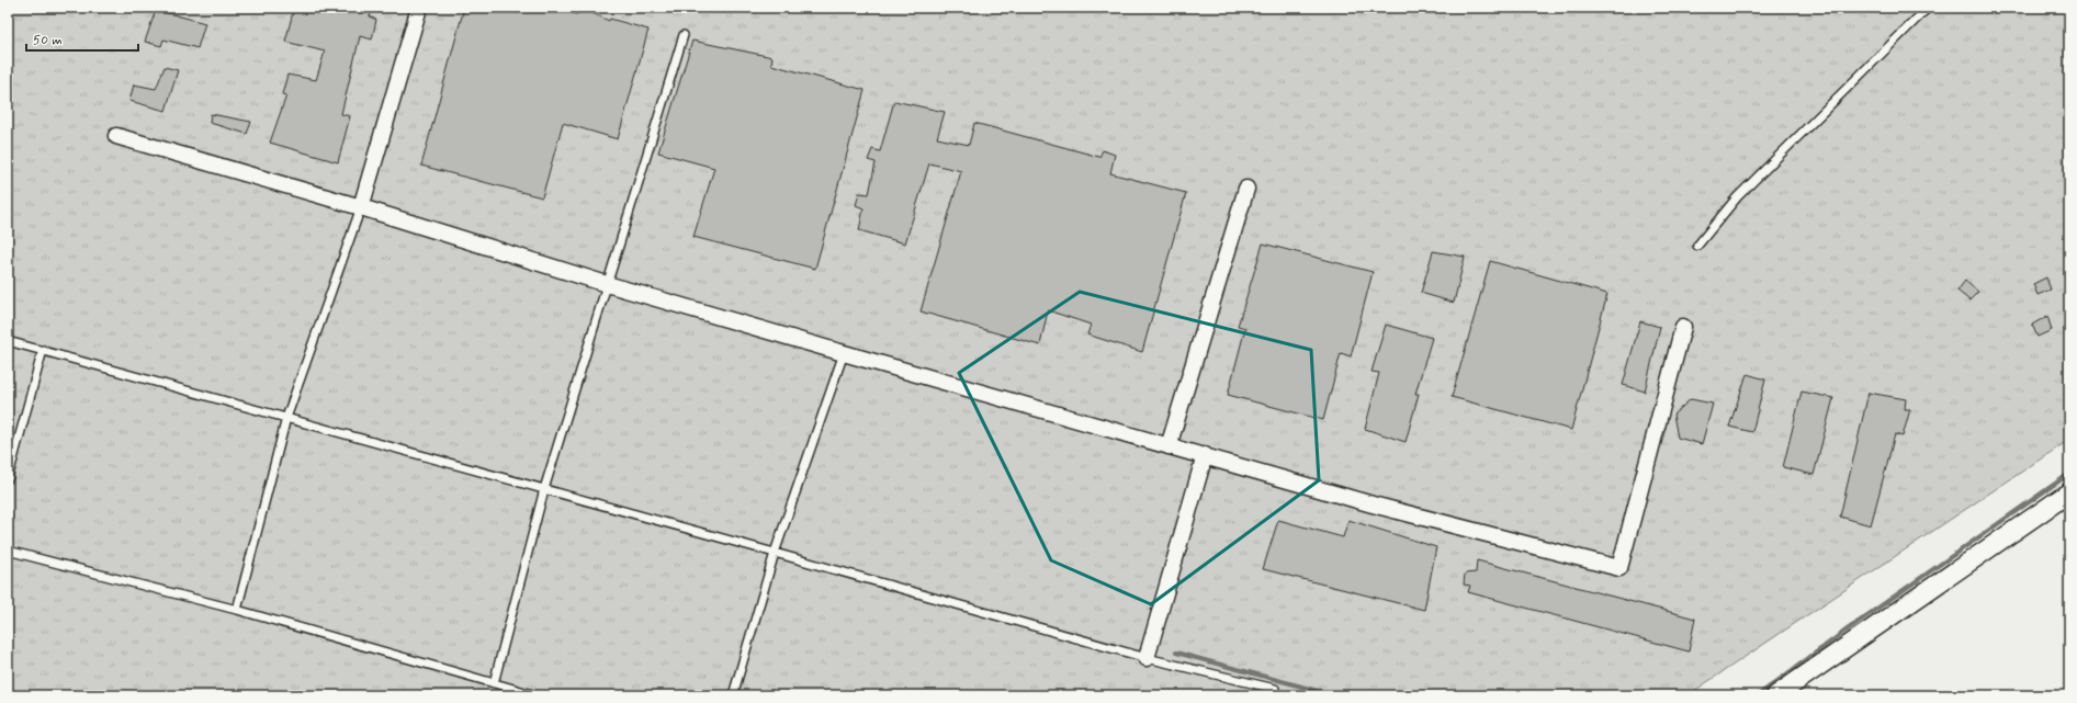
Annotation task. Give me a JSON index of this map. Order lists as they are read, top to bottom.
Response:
{
  "scale_bar": "50 m"
}
